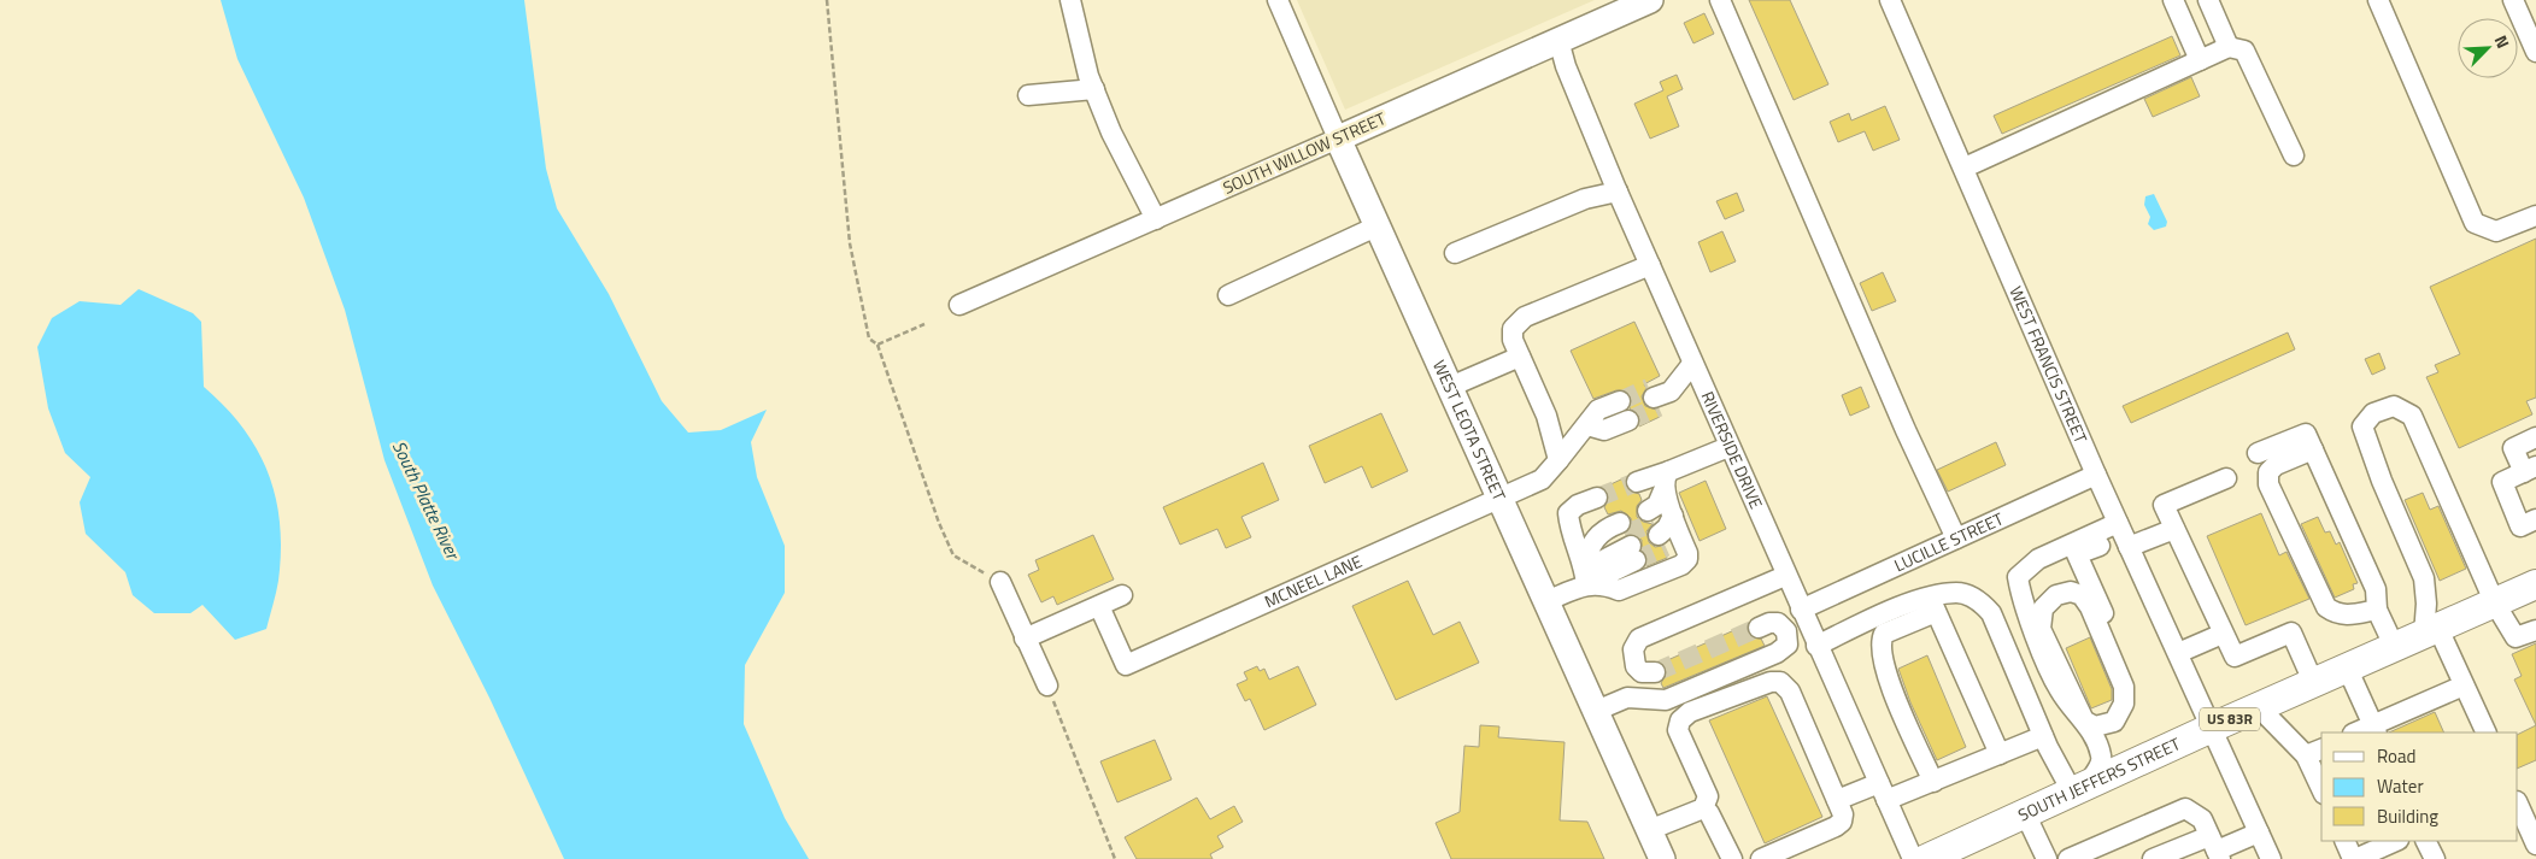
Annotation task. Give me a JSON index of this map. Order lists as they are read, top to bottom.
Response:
{
  "streets": {
    "highway": ["US 83R", "SOUTH JEFFERS STREET"],
    "main road": ["SOUTH WILLOW STREET", "WEST LEOTA STREET"],
    "street": [
      "WEST FRANCIS STREET",
      "RIVERSIDE DRIVE",
      "LUCILLE STREET",
      "MCNEEL LANE"
    ]
  },
  "crossings": [
    ["SOUTH WILLOW STREET", "WEST LEOTA STREET"],
    ["SOUTH WILLOW STREET", "RIVERSIDE DRIVE"],
    ["WEST FRANCIS STREET", "LUCILLE STREET"],
    ["WEST FRANCIS STREET", "SOUTH JEFFERS STREET"],
    ["WEST LEOTA STREET", "MCNEEL LANE"],
    ["RIVERSIDE DRIVE", "LUCILLE STREET"]
  ],
  "water": ["South Platte River"],
  "legend": ["Road", "Water", "Building"],
  "north": "top right"
}
